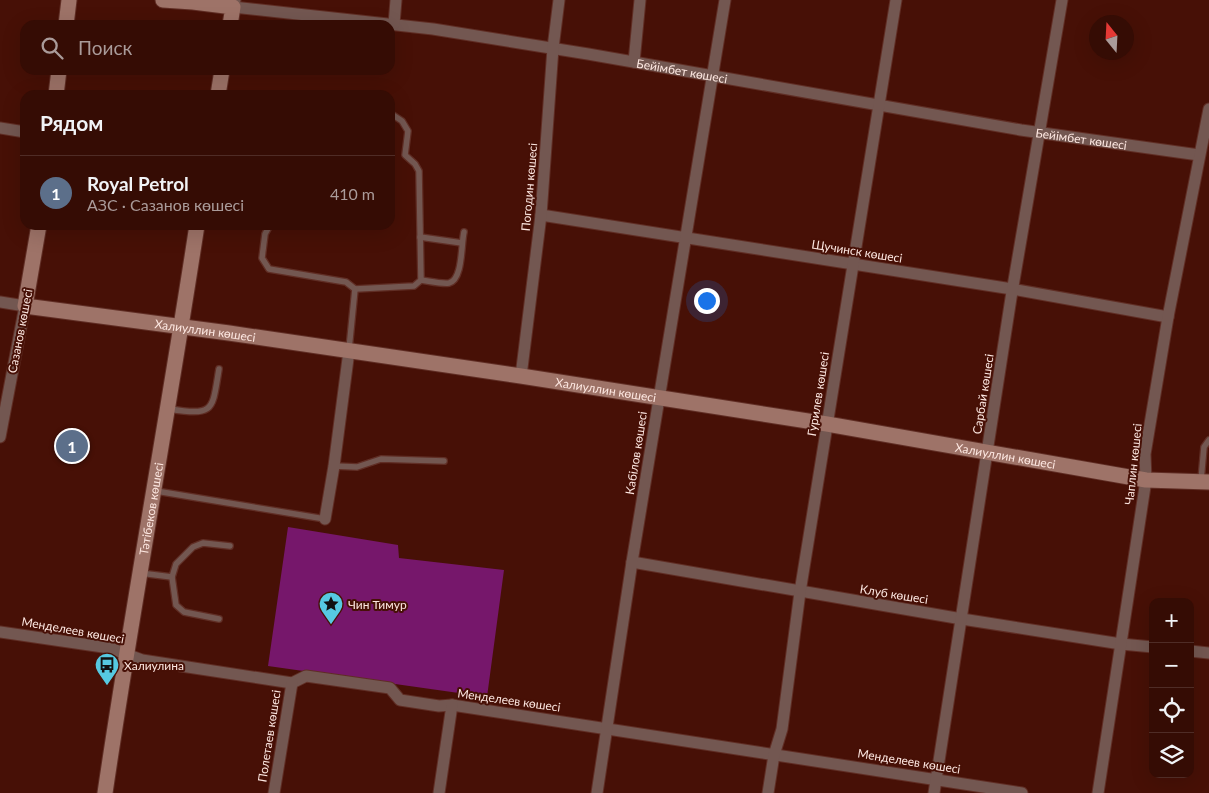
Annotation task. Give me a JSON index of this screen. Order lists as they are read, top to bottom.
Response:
{
  "streets": {
    "main road": [
      "Бейімбет көшесі",
      "Халиуллин көшесі",
      "Сазанов көшесі",
      "Тәтібеков көшесі"
    ],
    "street": [
      "Погодин көшесі",
      "Щучинск көшесі",
      "Гурилев көшесі",
      "Сарбай көшесі",
      "Кабілов көшесі",
      "Чаплин көшесі",
      "Клуб көшесі",
      "Менделеев көшесі",
      "Полетаев көшесі"
    ]
  },
  "crossings": [
    ["Бейімбет көшесі", "Погодин көшесі"],
    ["Бейімбет көшесі", "Гурилев көшесі"],
    ["Бейімбет көшесі", "Сарбай көшесі"],
    ["Бейімбет көшесі", "Кабілов көшесі"],
    ["Бейімбет көшесі", "Чаплин көшесі"],
    ["Погодин көшесі", "Щучинск көшесі"],
    ["Погодин көшесі", "Халиуллин көшесі"],
    ["Щучинск көшесі", "Гурилев көшесі"],
    ["Щучинск көшесі", "Сарбай көшесі"],
    ["Щучинск көшесі", "Кабілов көшесі"],
    ["Щучинск көшесі", "Чаплин көшесі"],
    ["Халиуллин көшесі", "Сазанов көшесі"],
    ["Халиуллин көшесі", "Гурилев көшесі"],
    ["Халиуллин көшесі", "Сарбай көшесі"],
    ["Халиуллин көшесі", "Кабілов көшесі"],
    ["Халиуллин көшесі", "Чаплин көшесі"],
    ["Халиуллин көшесі", "Тәтібеков көшесі"],
    ["Гурилев көшесі", "Клуб көшесі"],
    ["Гурилев көшесі", "Менделеев көшесі"],
    ["Сарбай көшесі", "Клуб көшесі"],
    ["Сарбай көшесі", "Менделеев көшесі"],
    ["Кабілов көшесі", "Клуб көшесі"],
    ["Кабілов көшесі", "Менделеев көшесі"],
    ["Чаплин көшесі", "Клуб көшесі"],
    ["Тәтібеков көшесі", "Менделеев көшесі"],
    ["Менделеев көшесі", "Полетаев көшесі"]
  ],
  "places": {
    "place": ["Чин Тимур"],
    "bus stop": ["Халиулина"]
  },
  "north": "top",
  "page": {
    "search": "Поиск",
    "heading": "Рядом",
    "list": [
      {
        "mark": "1",
        "name": "Royal Petrol",
        "note": "АЗС · Сазанов көшесі",
        "value": "410 m"
      }
    ],
    "pins": "1",
    "map_buttons": ["+", "−"]
  }
}
